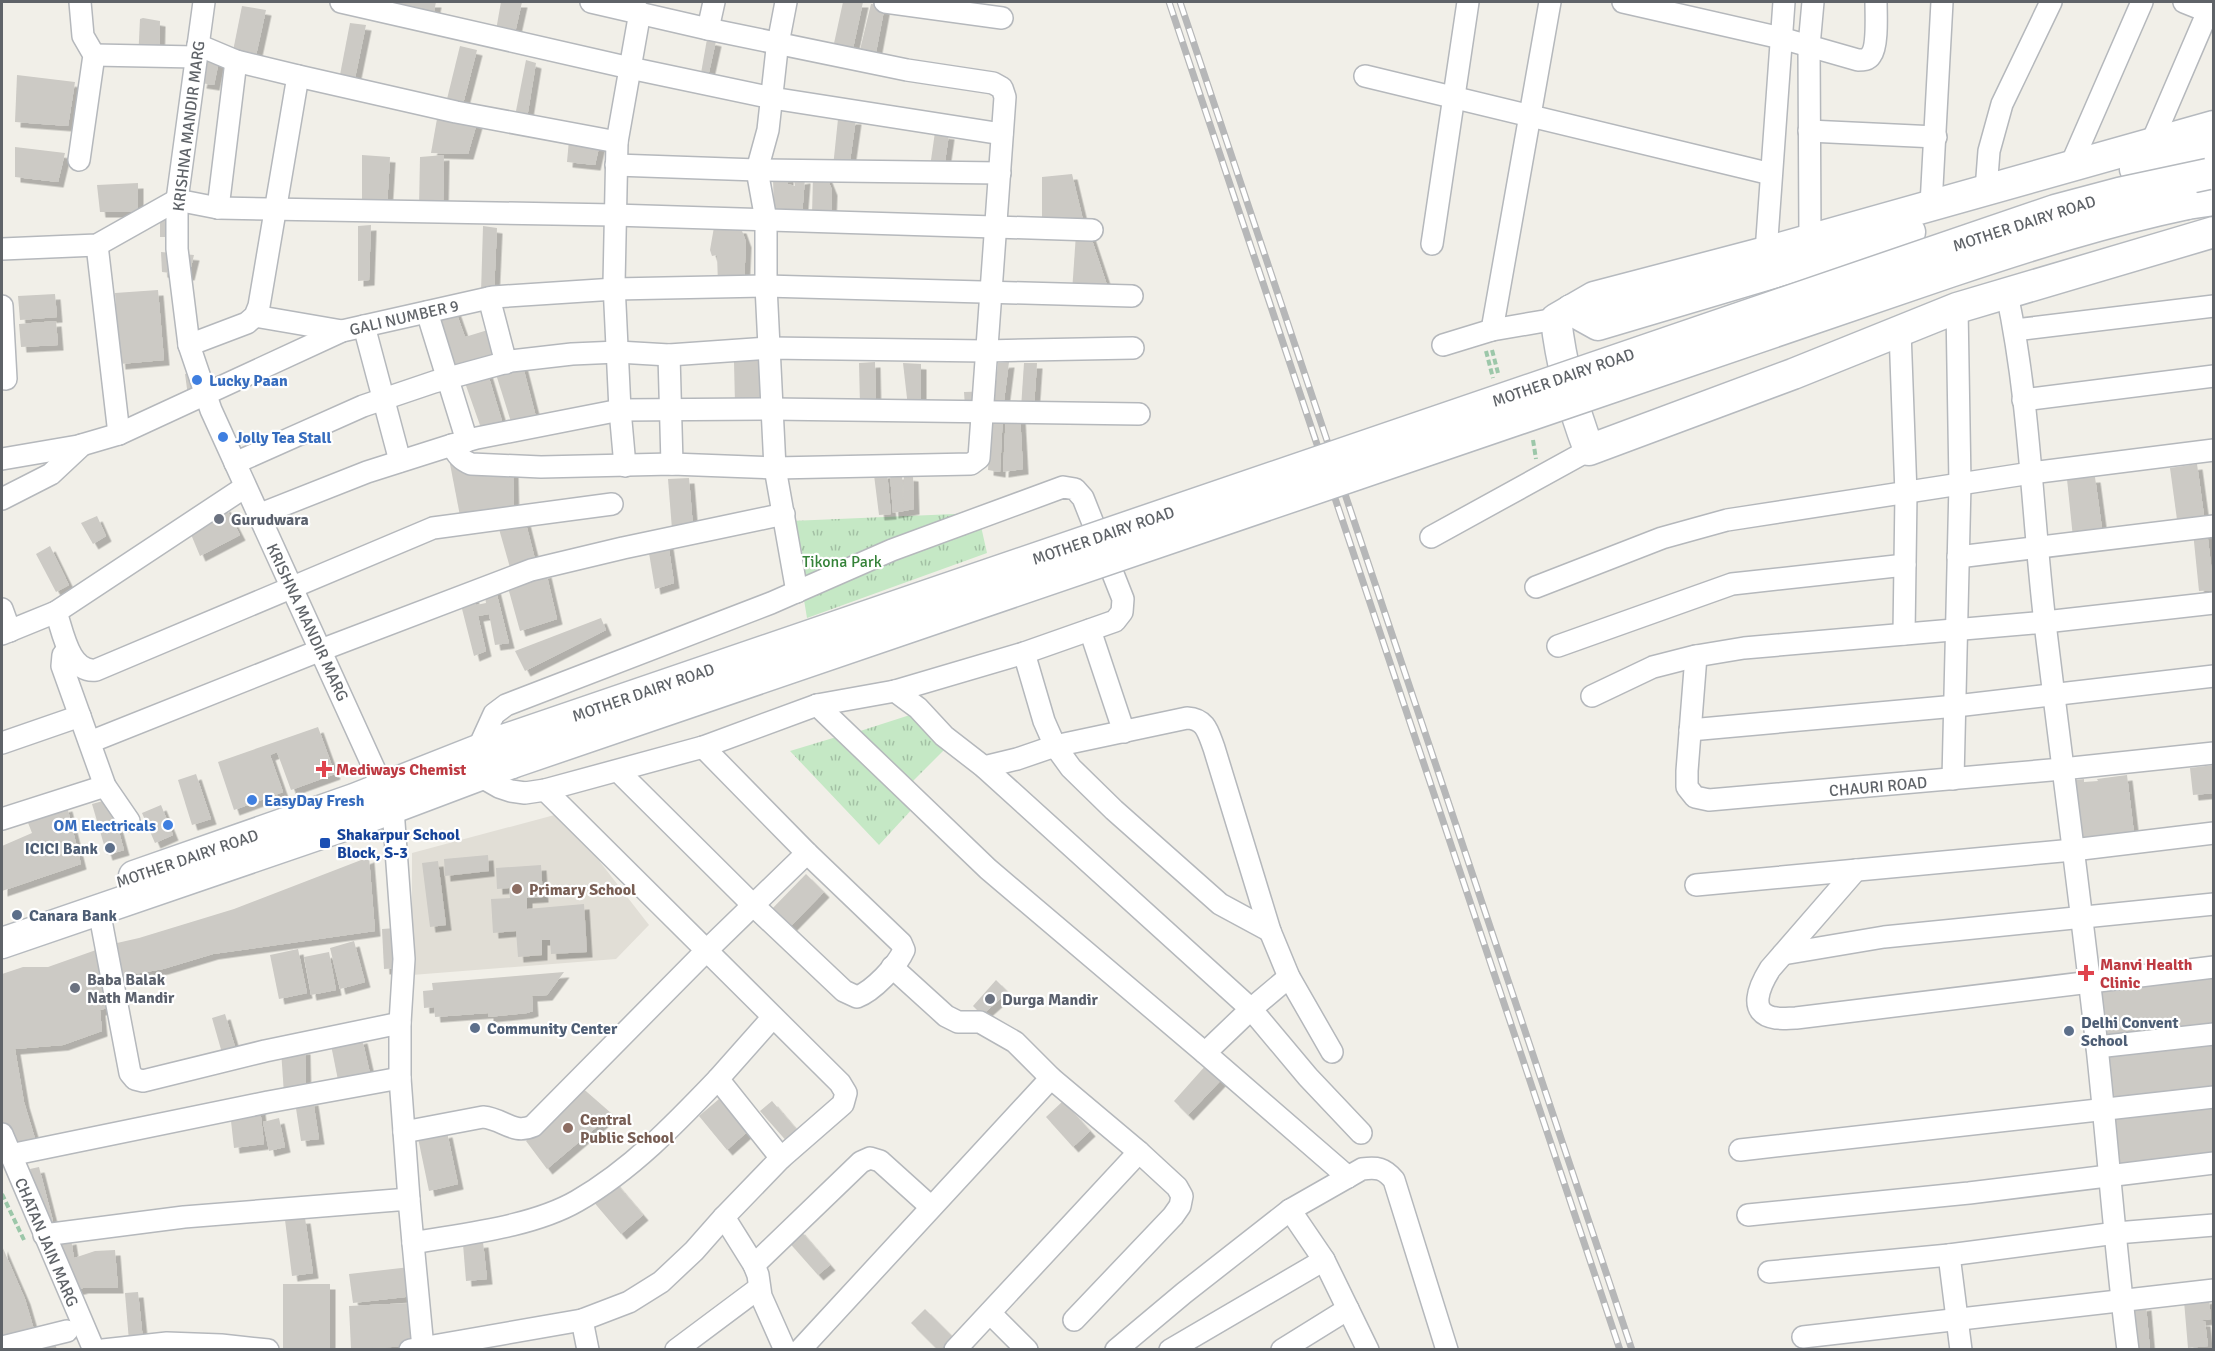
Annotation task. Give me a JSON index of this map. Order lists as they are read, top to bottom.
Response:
{
  "streets": {
    "main road": ["MOTHER DAIRY ROAD"],
    "street": [
      "KRISHNA MANDIR MARG",
      "GALI NUMBER 9",
      "CHAURI ROAD",
      "CHATAN JAIN MARG"
    ]
  },
  "crossings": [
    ["KRISHNA MANDIR MARG", "MOTHER DAIRY ROAD"],
    ["KRISHNA MANDIR MARG", "GALI NUMBER 9"]
  ],
  "parks": ["Tikona Park"],
  "places": {
    "other": [
      "Lucky Paan",
      "Jolly Tea Stall",
      "Gurudwara",
      "EasyDay Fresh",
      "OM Electricals",
      "ICICI Bank",
      "Primary School",
      "Canara Bank",
      "Baba Balak Nath Mandir",
      "Durga Mandir",
      "Community Center",
      "Delhi Convent School",
      "Central Public School"
    ],
    "health": ["Mediways Chemist", "Manvi Health Clinic"],
    "transit": ["Shakarpur School Block, S-3"]
  }
}
